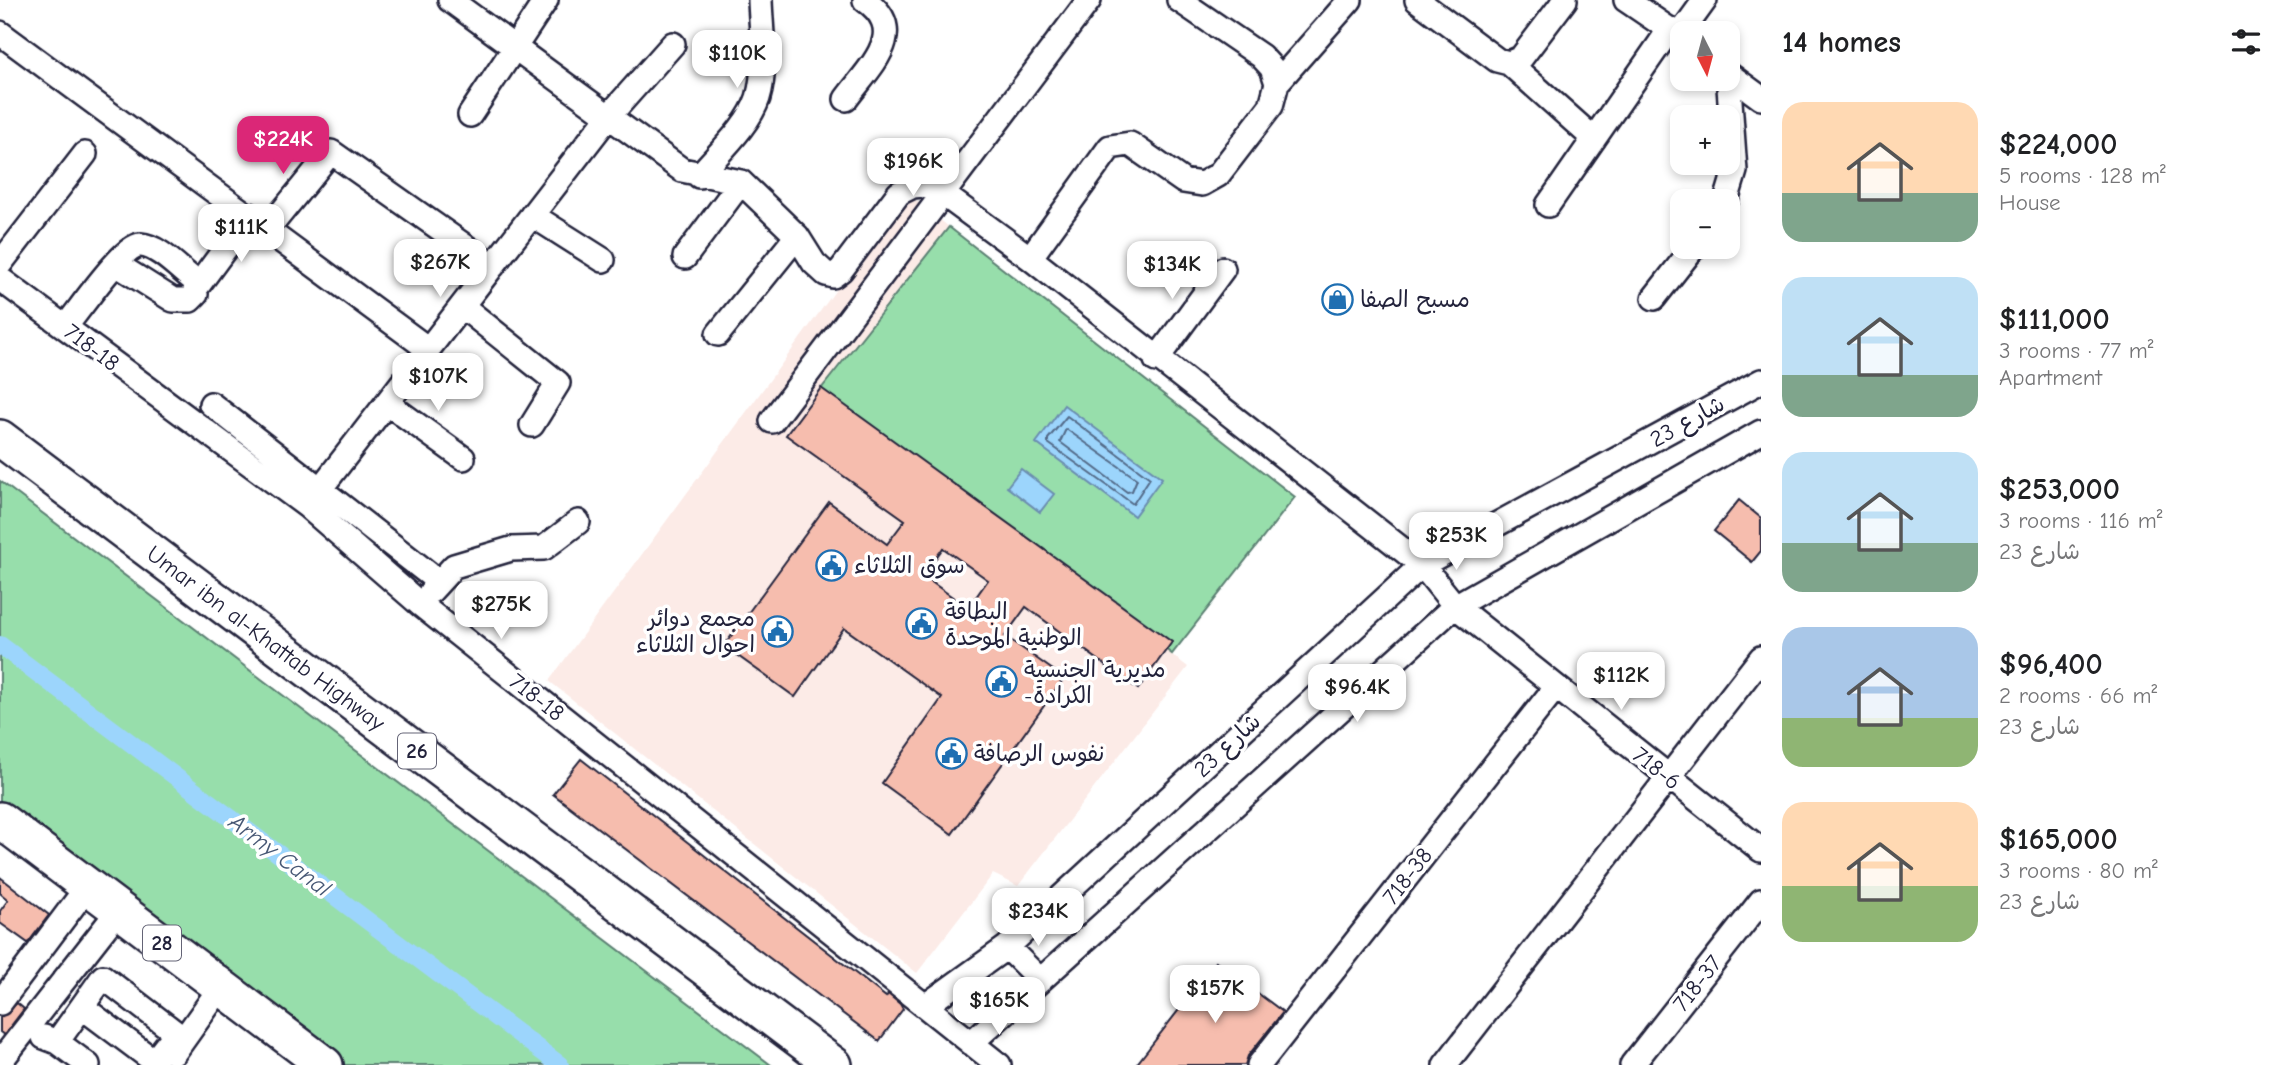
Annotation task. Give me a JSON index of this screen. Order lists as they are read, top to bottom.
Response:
{
  "streets": {
    "highway": ["Umar ibn al-Khattab Highway", "26", "28"],
    "street": [
      "718-18",
      "شارع 23",
      "718-6",
      "718-38",
      "718-37"
    ]
  },
  "crossings": [
    ["718-18", "شارع 23"],
    ["شارع 23", "718-6"],
    ["718-6", "718-38"]
  ],
  "water": ["Army Canal"],
  "places": {
    "shop": ["مسبح الصفا"],
    "public building": [
      "سوق الثلاثاء",
      "البطاقة الوطنية الموحدة",
      "مجمع دوائر احوال الثلاثاء",
      "مديرية الجنسية -الكرادة",
      "نفوس الرصافة"
    ]
  },
  "north": "bottom",
  "page": {
    "heading": "14 homes",
    "map_buttons": ["+", "−"],
    "price": [
      "$110K",
      "$224K",
      "$196K",
      "$111K",
      "$267K",
      "$134K",
      "$107K",
      "$253K",
      "$275K",
      "$112K",
      "$96.4K",
      "$234K",
      "$157K",
      "$165K"
    ],
    "list": [
      {
        "name": "$224,000",
        "note": "5 rooms · 128 m² · House"
      },
      {
        "name": "$111,000",
        "note": "3 rooms · 77 m² · Apartment"
      },
      {
        "name": "$253,000",
        "note": "3 rooms · 116 m² · شارع 23"
      },
      {
        "name": "$96,400",
        "note": "2 rooms · 66 m² · شارع 23"
      },
      {
        "name": "$165,000",
        "note": "3 rooms · 80 m² · شارع 23"
      }
    ]
  }
}
